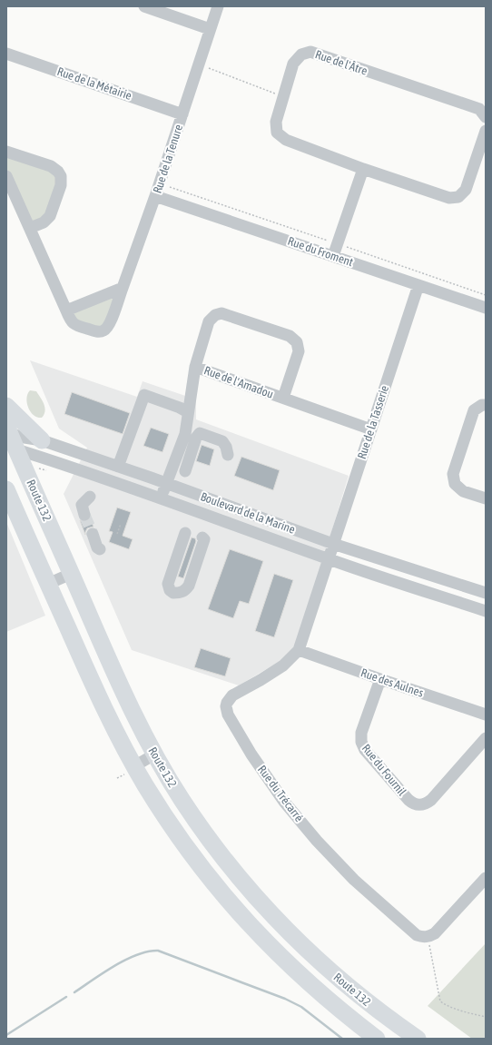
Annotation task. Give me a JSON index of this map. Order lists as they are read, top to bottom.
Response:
{
  "streets": {
    "highway": ["Route 132"],
    "street": [
      "Rue de l'Âtre",
      "Rue de la Métairie",
      "Rue de la Tenure",
      "Rue du Froment",
      "Rue de l'Amadou",
      "Rue de la Tasserie",
      "Boulevard de la Marine",
      "Rue des Aulnes",
      "Rue du Fournil",
      "Rue du Trécarré"
    ]
  },
  "crossings": [
    ["Rue de la Métairie", "Rue de la Tenure"],
    ["Rue de la Tenure", "Rue du Froment"],
    ["Rue du Froment", "Rue de la Tasserie"],
    ["Rue de l'Amadou", "Rue de la Tasserie"],
    ["Rue de l'Amadou", "Boulevard de la Marine"],
    ["Rue de la Tasserie", "Boulevard de la Marine"],
    ["Rue de la Tasserie", "Rue du Trécarré"],
    ["Route 132", "Boulevard de la Marine"],
    ["Boulevard de la Marine", "Rue du Trécarré"],
    ["Rue des Aulnes", "Rue du Fournil"],
    ["Rue des Aulnes", "Rue du Trécarré"]
  ]
}
